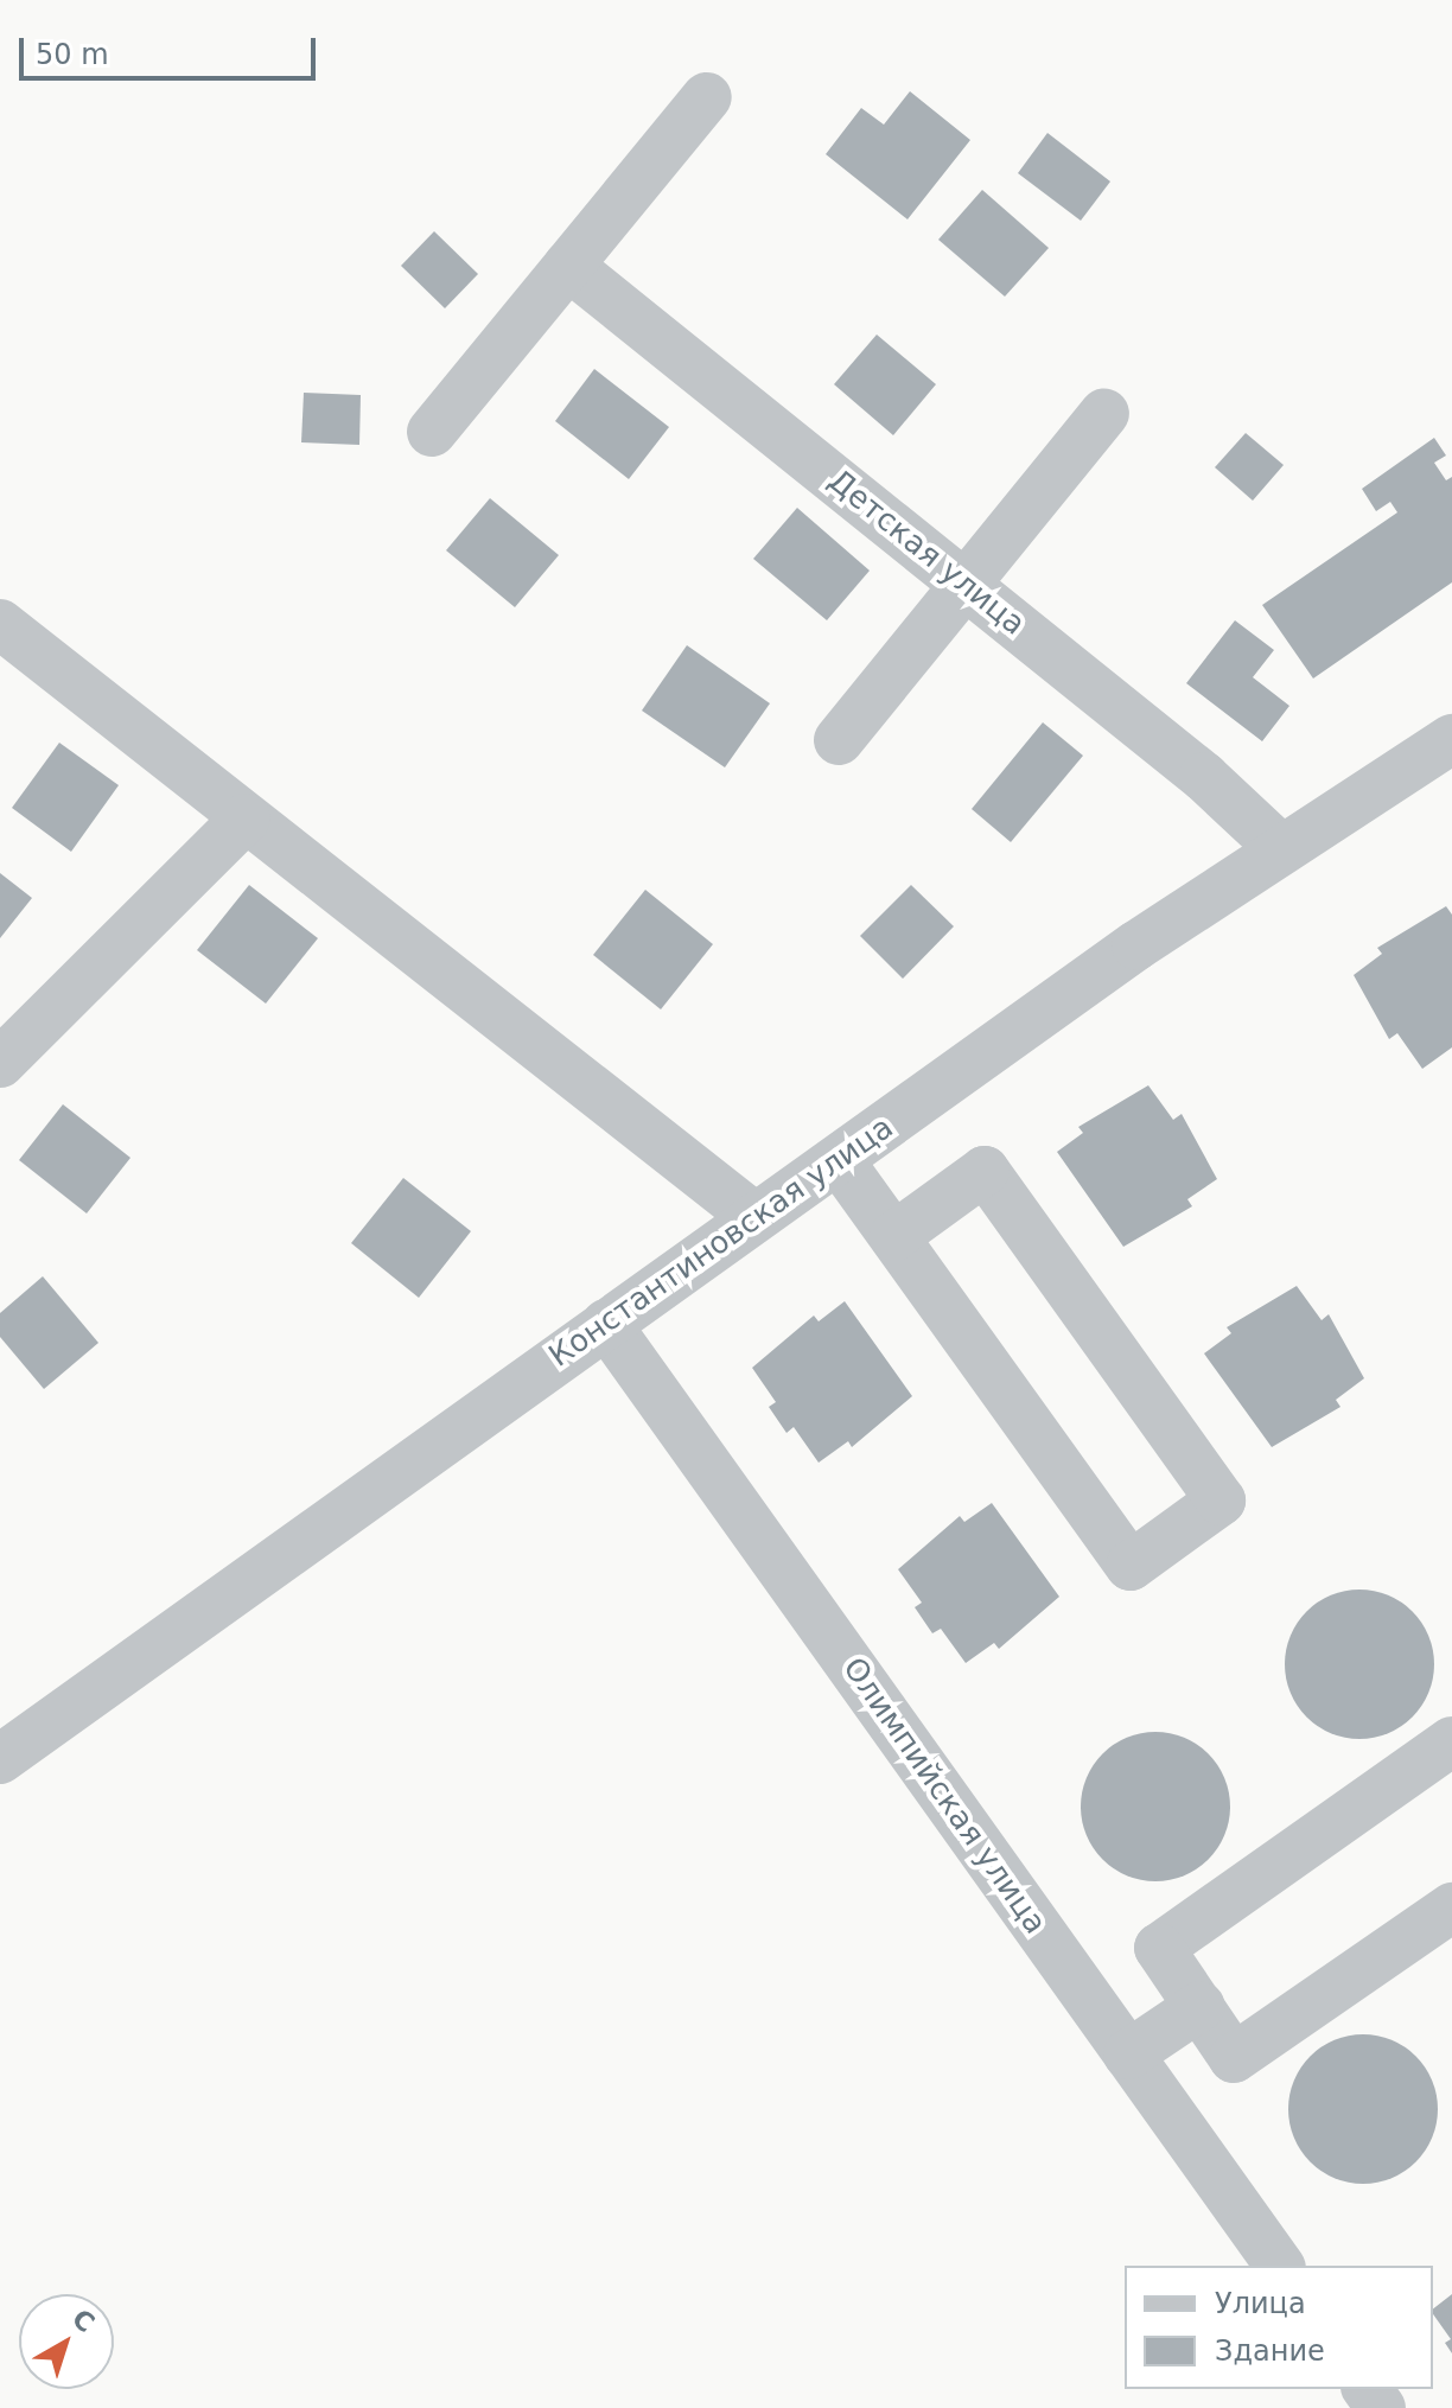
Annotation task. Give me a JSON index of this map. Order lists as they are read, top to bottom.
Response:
{
  "streets": {
    "street": ["Детская улица", "Константиновская улица", "Олимпийская улица"]
  },
  "crossings": [
    ["Детская улица", "Константиновская улица"],
    ["Константиновская улица", "Олимпийская улица"]
  ],
  "legend": ["Улица", "Здание"],
  "scale_bar": "50 m",
  "north": "top right"
}
